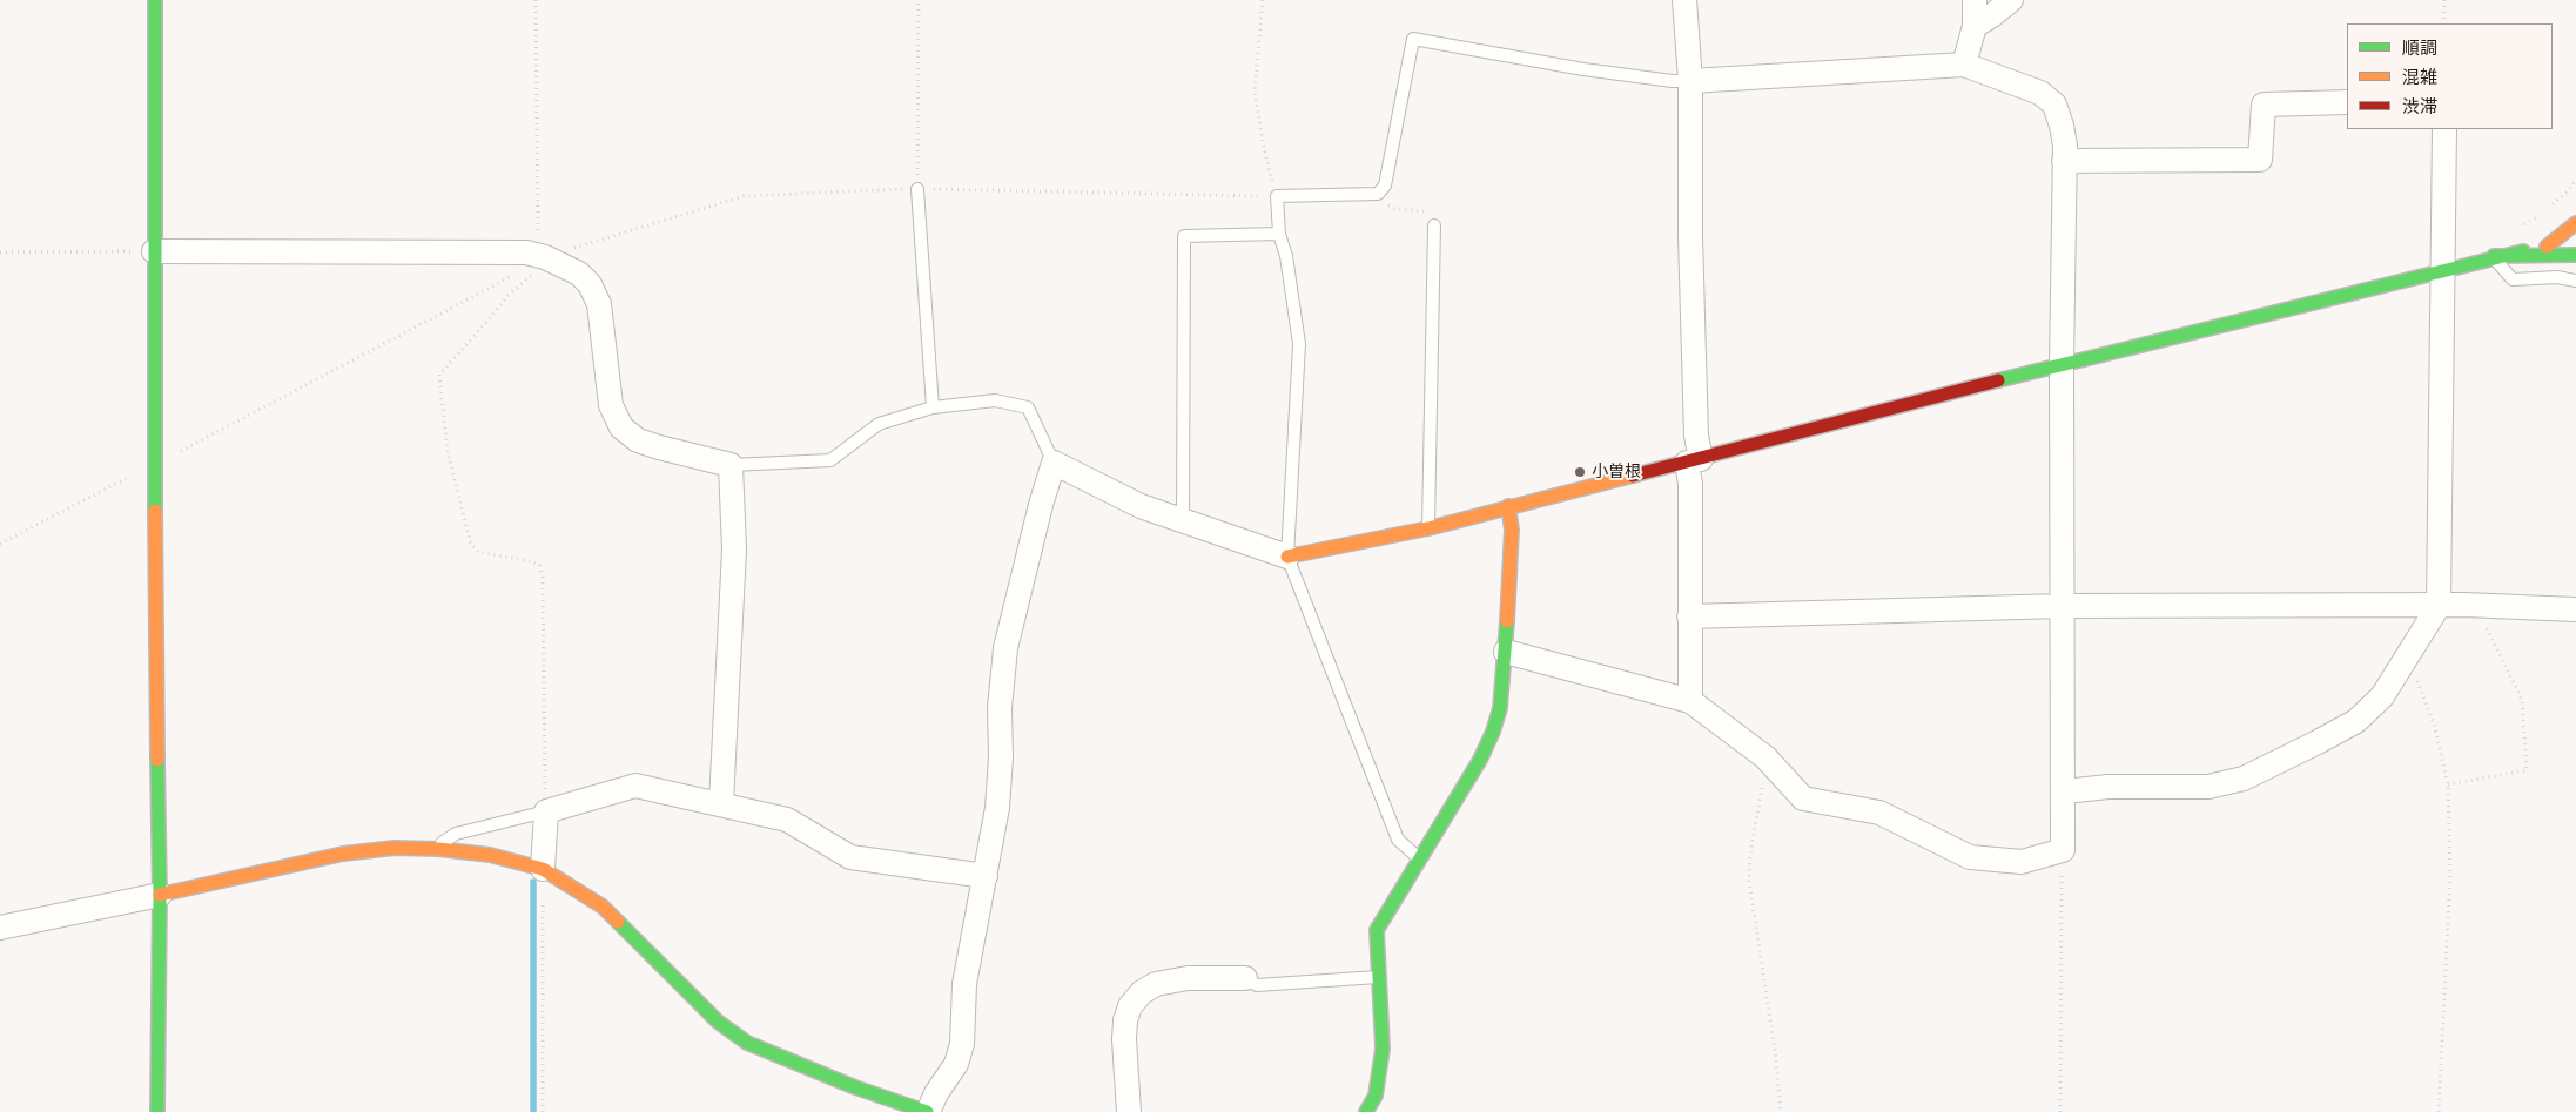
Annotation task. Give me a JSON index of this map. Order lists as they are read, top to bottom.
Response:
{
  "places": ["小曽根"],
  "legend": ["順調", "混雑", "渋滞"]
}
